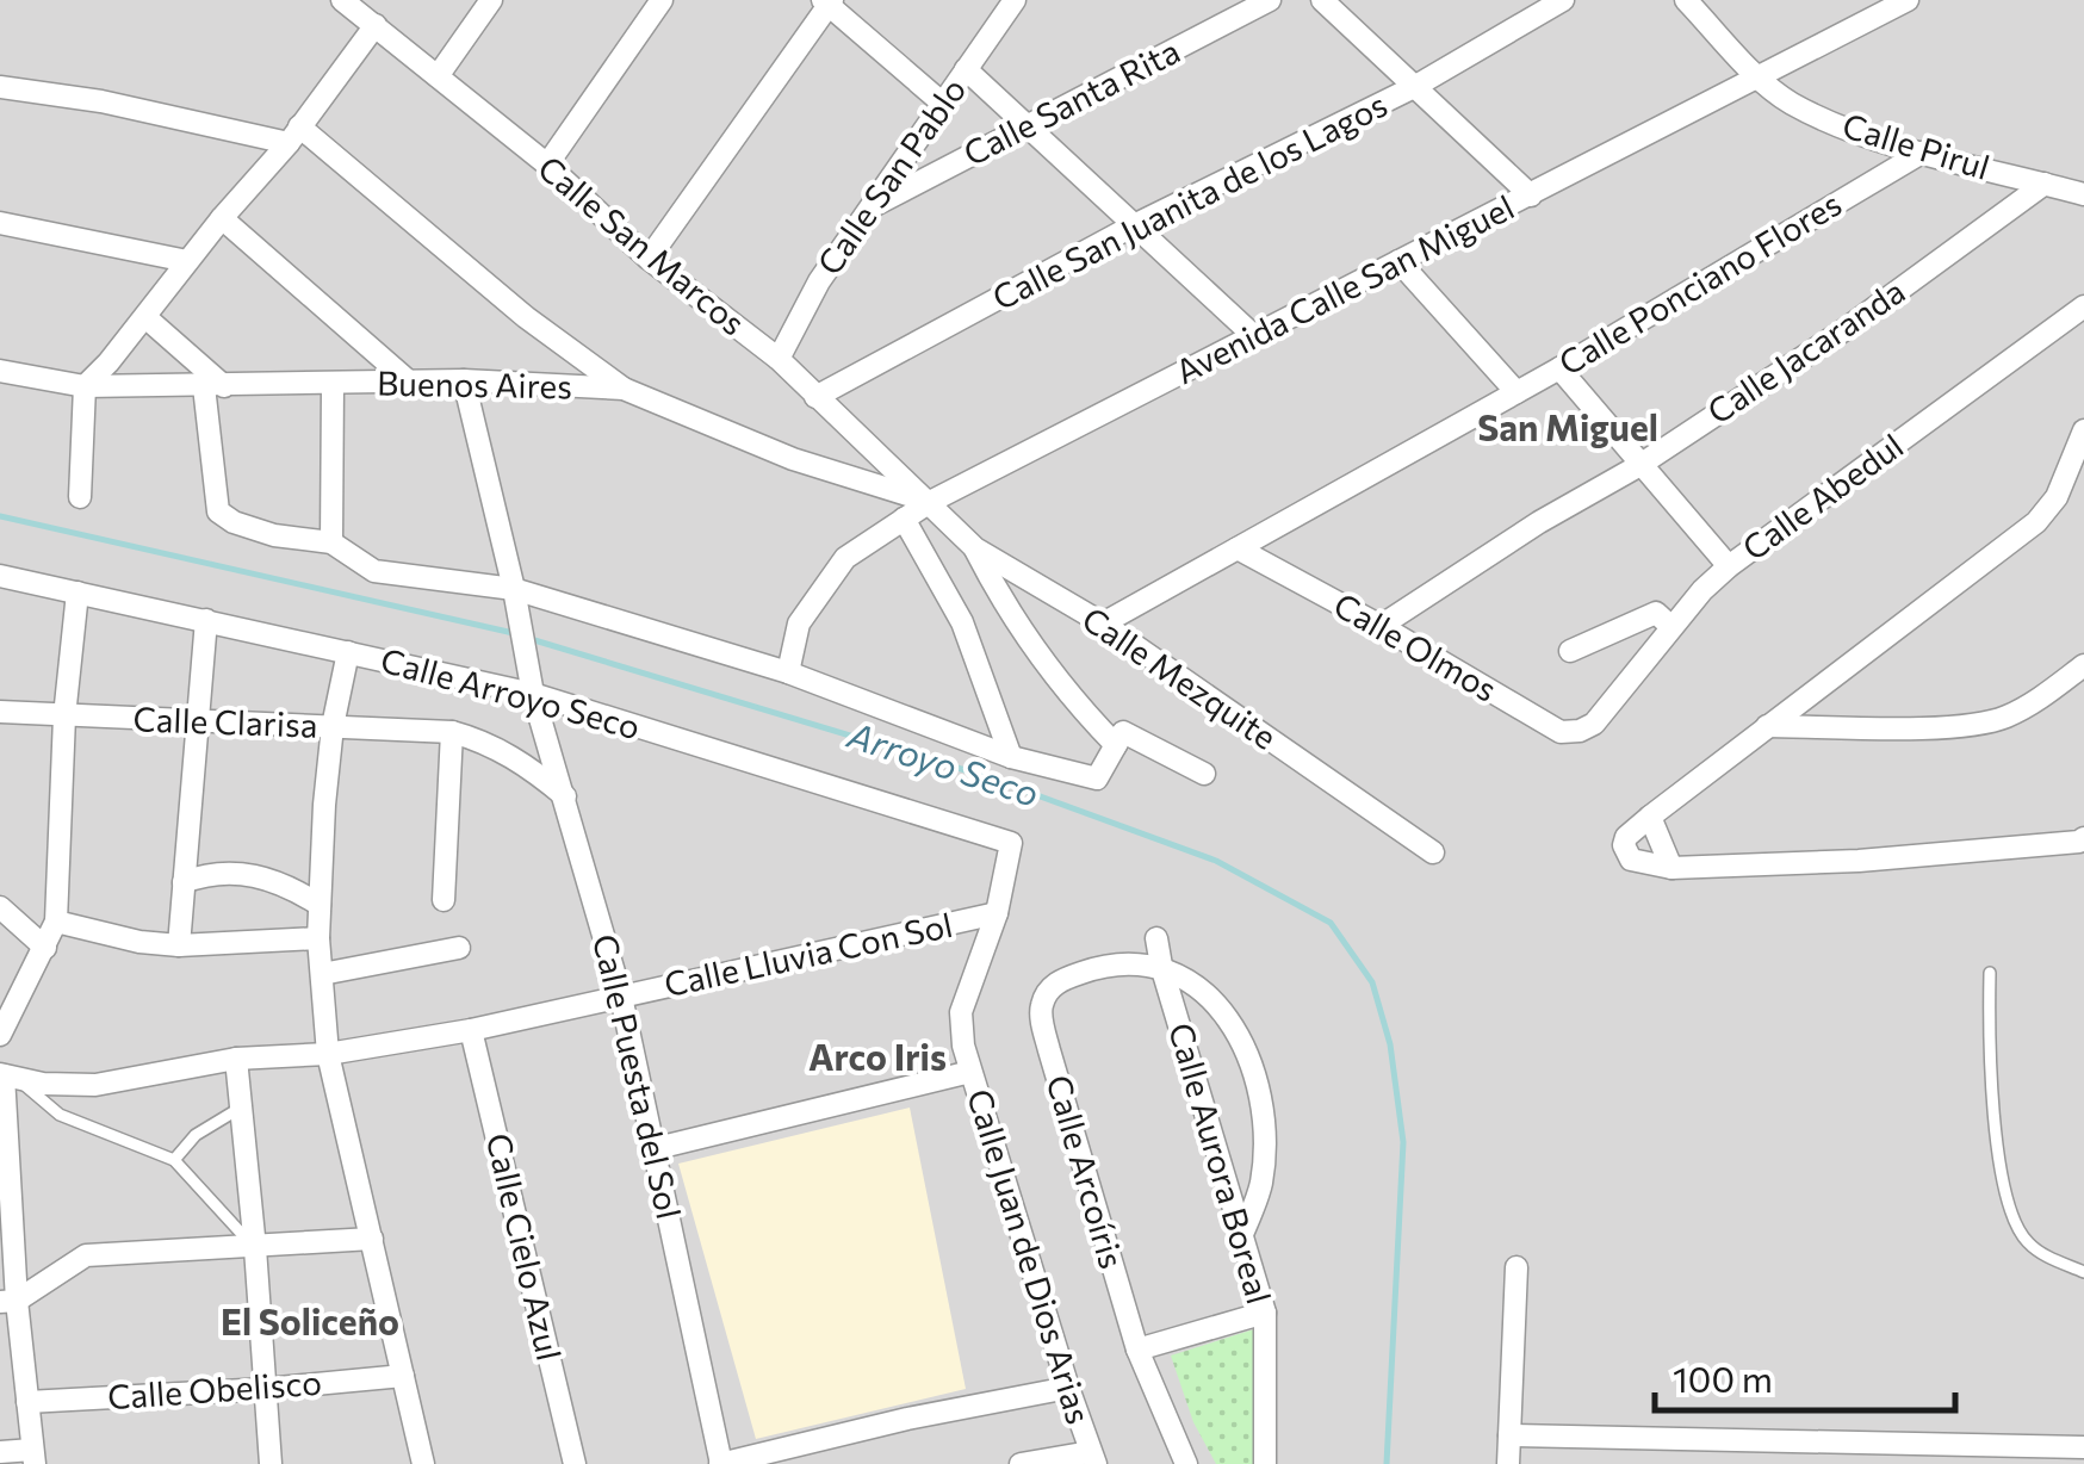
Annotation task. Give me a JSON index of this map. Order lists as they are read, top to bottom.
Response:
{
  "streets": {
    "street": [
      "Calle Santa Rita",
      "Calle Pirul",
      "Calle San Pablo",
      "Calle San Juanita de los Lagos",
      "Calle San Marcos",
      "Calle Ponciano Flores",
      "Avenida Calle San Miguel",
      "Calle Jacaranda",
      "Buenos Aires",
      "Calle Abedul",
      "Calle Olmos",
      "Calle Mezquite",
      "Calle Arroyo Seco",
      "Calle Clarisa",
      "Calle Lluvia Con Sol",
      "Calle Puesta del Sol",
      "Calle Aurora Boreal",
      "Calle Arcoíris",
      "Calle Cielo Azul",
      "Calle Juan de Dios Arias",
      "Calle Obelisco"
    ]
  },
  "crossings": [
    ["Calle Santa Rita", "Calle San Pablo"],
    ["Calle Pirul", "Calle Ponciano Flores"],
    ["Calle Pirul", "Avenida Calle San Miguel"],
    ["Calle Pirul", "Calle Jacaranda"],
    ["Calle San Pablo", "Calle San Marcos"],
    ["Calle San Juanita de los Lagos", "Calle San Marcos"],
    ["Calle San Marcos", "Avenida Calle San Miguel"],
    ["Calle San Marcos", "Buenos Aires"],
    ["Calle San Marcos", "Calle Mezquite"],
    ["Calle Ponciano Flores", "Calle Olmos"],
    ["Calle Ponciano Flores", "Calle Mezquite"],
    ["Avenida Calle San Miguel", "Buenos Aires"],
    ["Avenida Calle San Miguel", "Calle Mezquite"],
    ["Calle Jacaranda", "Calle Olmos"],
    ["Buenos Aires", "Calle Mezquite"],
    ["Buenos Aires", "Calle Puesta del Sol"],
    ["Calle Abedul", "Calle Olmos"],
    ["Calle Arroyo Seco", "Calle Puesta del Sol"],
    ["Calle Arroyo Seco", "Calle Juan de Dios Arias"],
    ["Calle Clarisa", "Calle Puesta del Sol"],
    ["Calle Lluvia Con Sol", "Calle Puesta del Sol"],
    ["Calle Lluvia Con Sol", "Calle Cielo Azul"],
    ["Calle Lluvia Con Sol", "Calle Juan de Dios Arias"],
    ["Calle Aurora Boreal", "Calle Arcoíris"]
  ],
  "districts": ["San Miguel", "Arco Iris", "El Soliceño"],
  "water": ["Arroyo Seco"],
  "scale_bar": "100 m"
}
